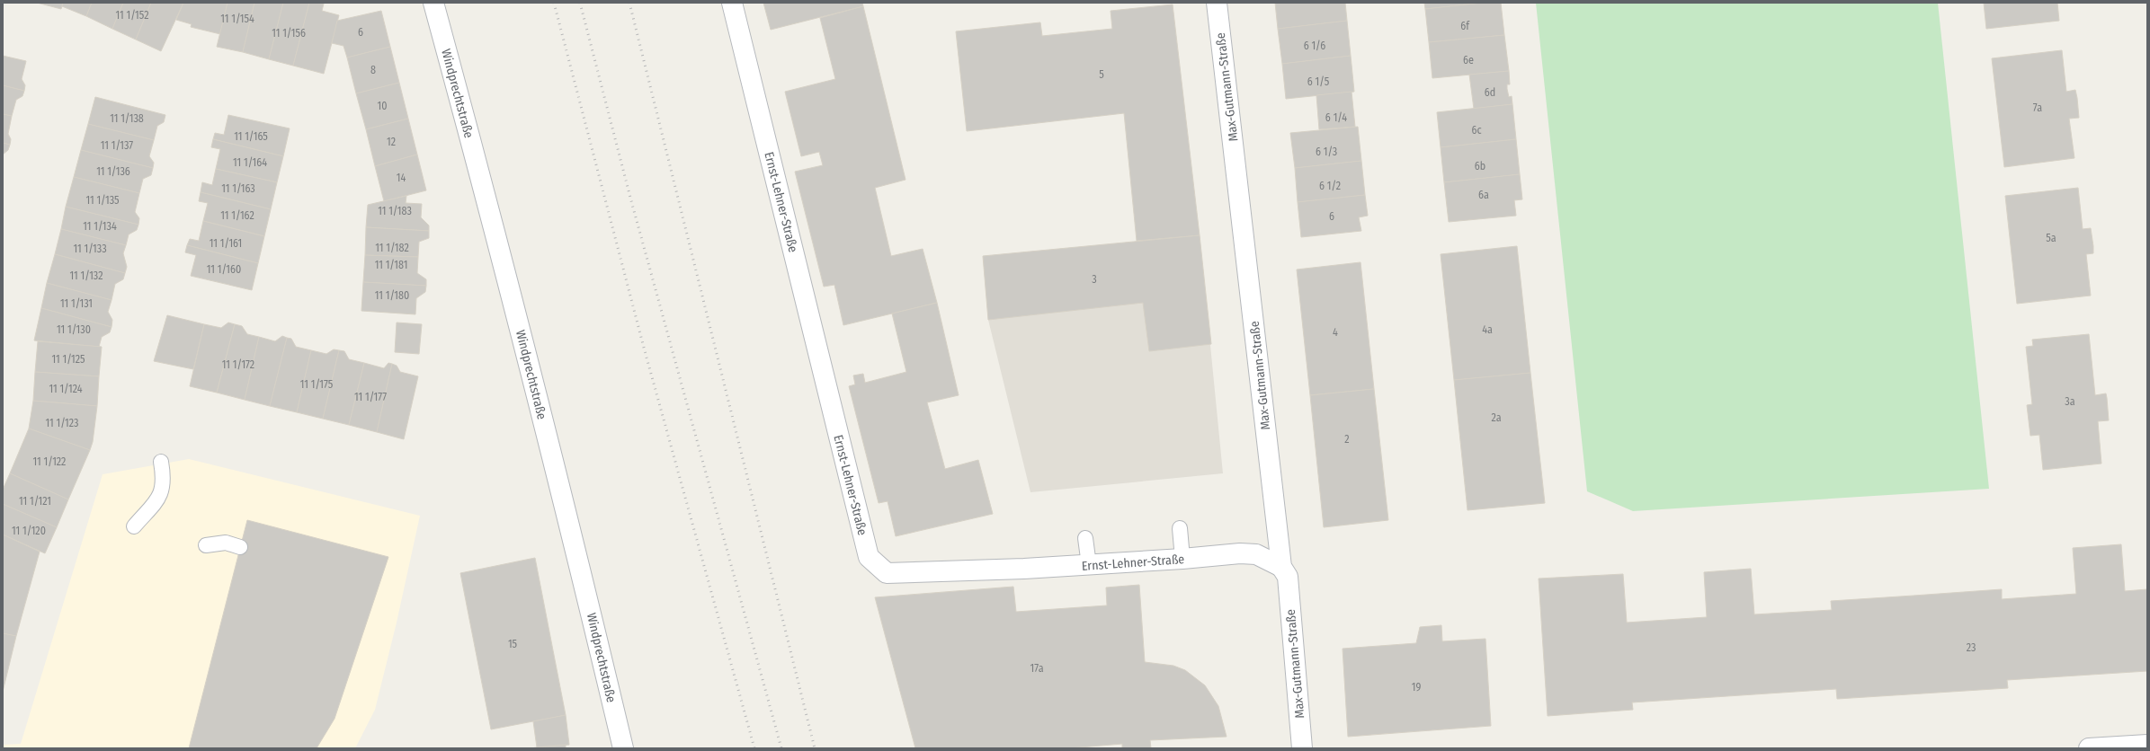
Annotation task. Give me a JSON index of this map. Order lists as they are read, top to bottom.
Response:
{
  "streets": {
    "street": ["Max-Gutmann-Straße", "Windprechtstraße", "Ernst-Lehner-Straße"]
  },
  "crossings": [
    ["Max-Gutmann-Straße", "Ernst-Lehner-Straße"]
  ],
  "house_numbers": [
    "11 1/152",
    "11 1/154",
    "6f",
    "6",
    "11 1/156",
    "6 1/6",
    "6e",
    "8",
    "5",
    "6 1/5",
    "6d",
    "10",
    "7a",
    "6 1/4",
    "11 1/138",
    "6c",
    "11 1/165",
    "12",
    "11 1/137",
    "6 1/3",
    "11 1/164",
    "6b",
    "11 1/136",
    "14",
    "6 1/2",
    "11 1/163",
    "6a",
    "11 1/135",
    "11 1/183",
    "11 1/162",
    "6",
    "11 1/134",
    "5a",
    "11 1/161",
    "11 1/182",
    "11 1/133",
    "11 1/181",
    "11 1/160",
    "11 1/132",
    "3",
    "11 1/180",
    "11 1/131",
    "11 1/130",
    "4a",
    "4",
    "11 1/125",
    "11 1/172",
    "11 1/175",
    "11 1/124",
    "11 1/177",
    "3a",
    "2a",
    "11 1/123",
    "2",
    "11 1/122",
    "11 1/121",
    "11 1/120",
    "15",
    "23",
    "17a",
    "19"
  ]
}
